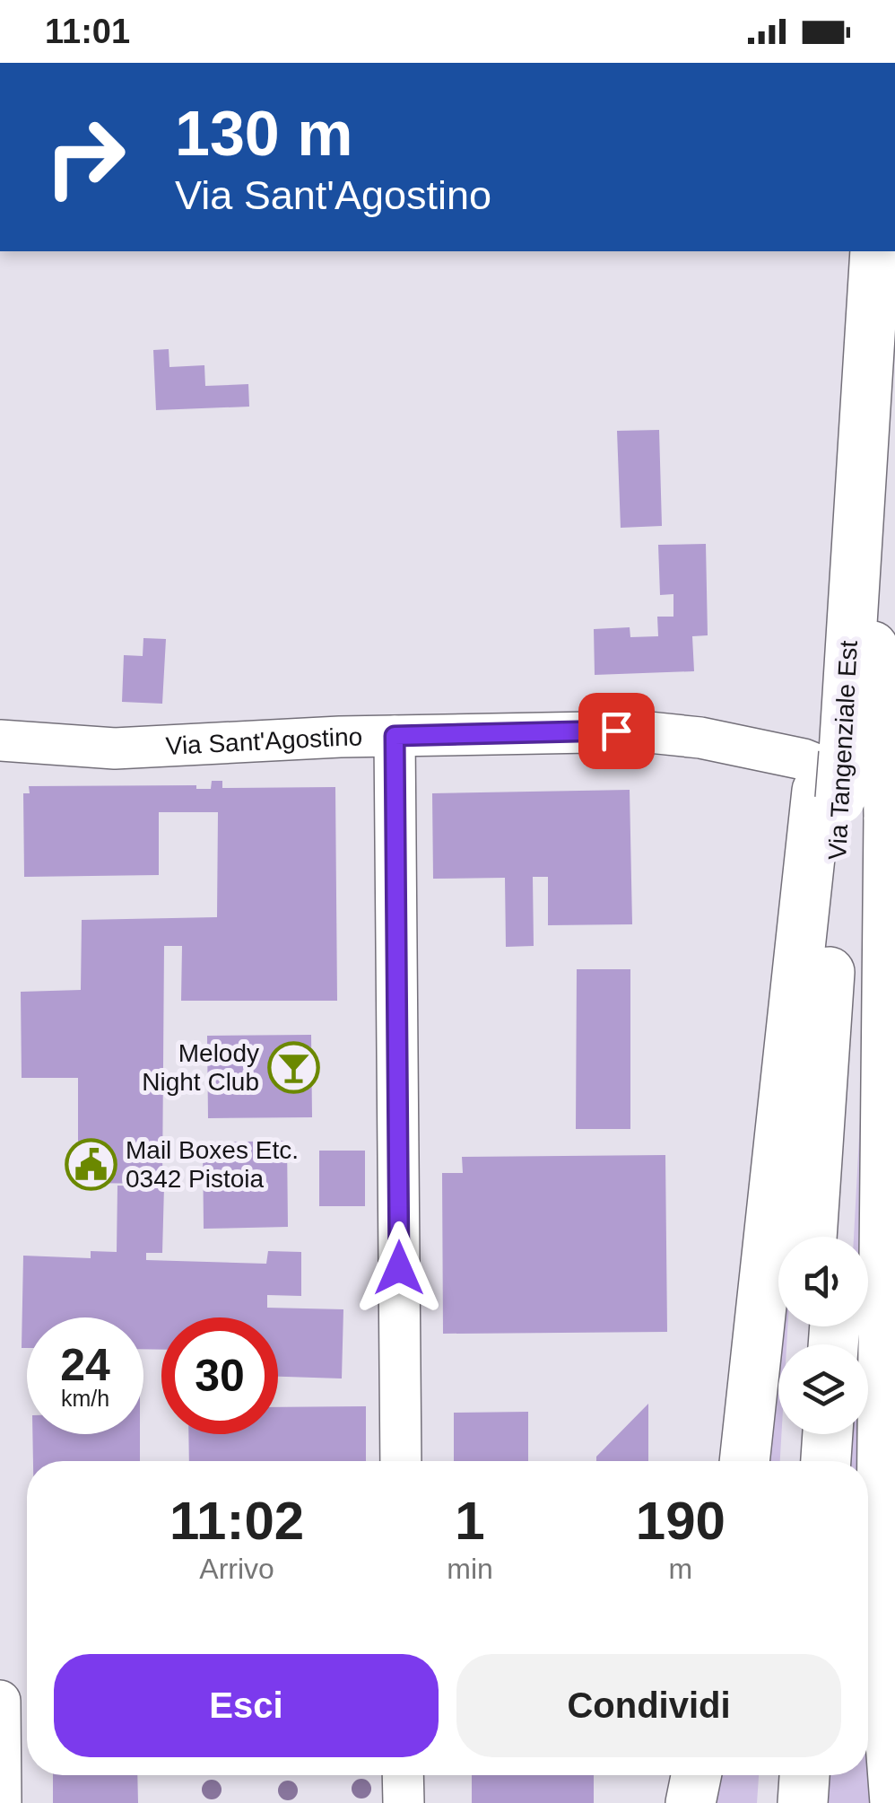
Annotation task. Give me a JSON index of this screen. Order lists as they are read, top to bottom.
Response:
{
  "streets": {
    "main road": ["Via Tangenziale Est"],
    "street": ["Via Sant'Agostino"]
  },
  "crossings": [
    ["Via Sant'Agostino", "Via Tangenziale Est"]
  ],
  "places": {
    "bar": ["Melody Night Club"],
    "public building": ["Mail Boxes Etc. 0342 Pistoia"]
  },
  "page": {
    "status": "11:01",
    "turn": ["130 m", "Via Sant'Agostino"],
    "speed": "24 km/h",
    "limit": "30",
    "eta": [
      "11:02",
      "Arrivo",
      "1",
      "min",
      "190",
      "m"
    ],
    "buttons": ["Esci", "Condividi"]
  }
}
